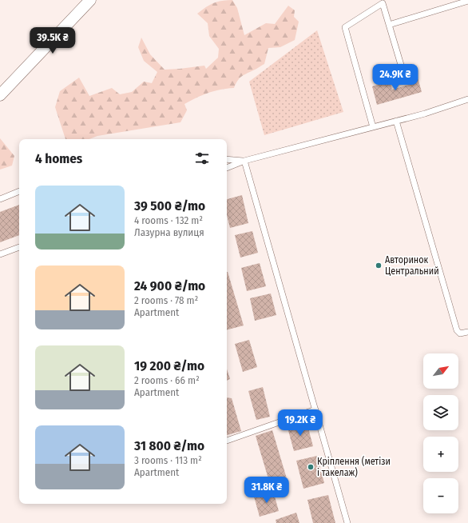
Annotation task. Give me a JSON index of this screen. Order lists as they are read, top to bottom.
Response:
{
  "places": ["Авторинок Центральний", "Кріплення (метізи і такелаж)"],
  "north": "top right",
  "page": {
    "price": [
      "39.5K ₴",
      "24.9K ₴",
      "19.2K ₴",
      "31.8K ₴"
    ],
    "heading": "4 homes",
    "list": [
      {
        "name": "39 500 ₴/mo",
        "note": "4 rooms · 132 m² · Лазурна вулиця"
      },
      {
        "name": "24 900 ₴/mo",
        "note": "2 rooms · 78 m² · Apartment"
      },
      {
        "name": "19 200 ₴/mo",
        "note": "2 rooms · 66 m² · Apartment"
      },
      {
        "name": "31 800 ₴/mo",
        "note": "3 rooms · 113 m² · Apartment"
      }
    ],
    "map_buttons": ["+", "−"]
  }
}
